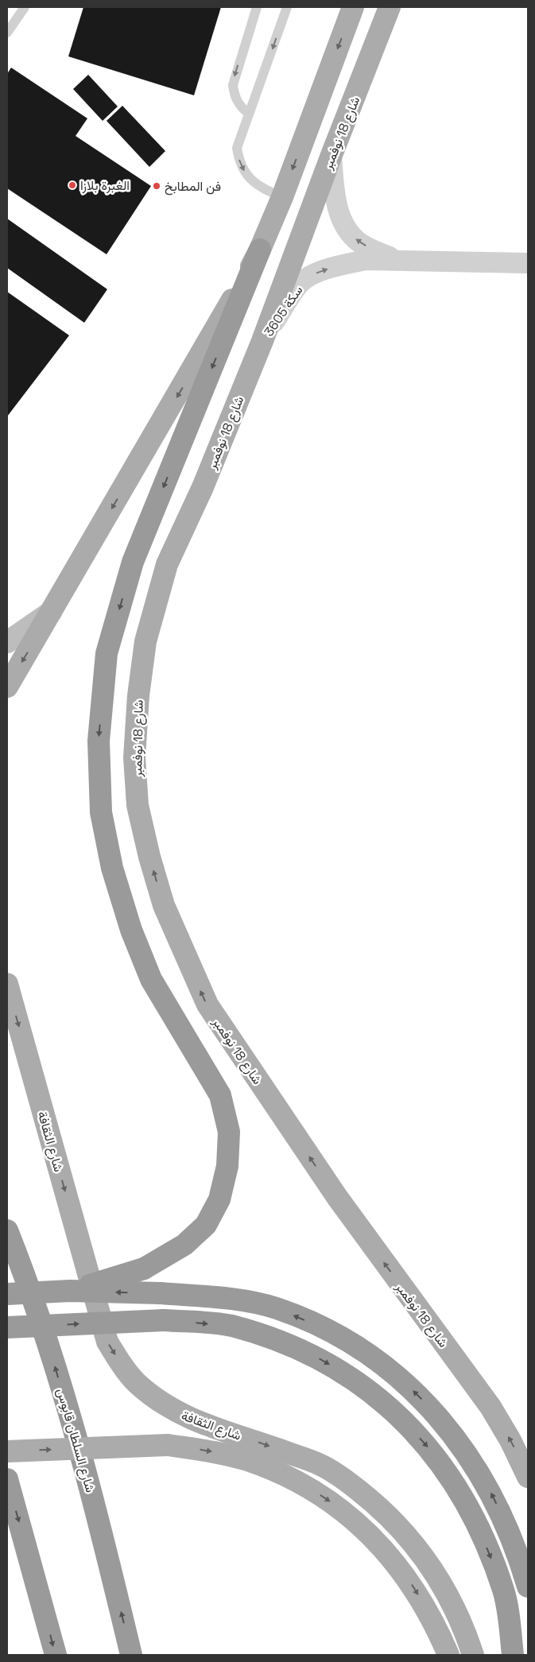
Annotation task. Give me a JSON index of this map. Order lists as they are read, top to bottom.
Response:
{
  "streets": {
    "highway": ["شارع السلطان قابوس"],
    "main road": ["شارع 18 نوفمبر", "شارع الثقافة"],
    "street": ["سكة 3605"]
  },
  "crossings": [
    ["شارع 18 نوفمبر", "سكة 3605"]
  ],
  "one_way": ["شارع 18 نوفمبر", "شارع الثقافة"],
  "places": ["الغبرة بلازا", "فن المطابخ"]
}
